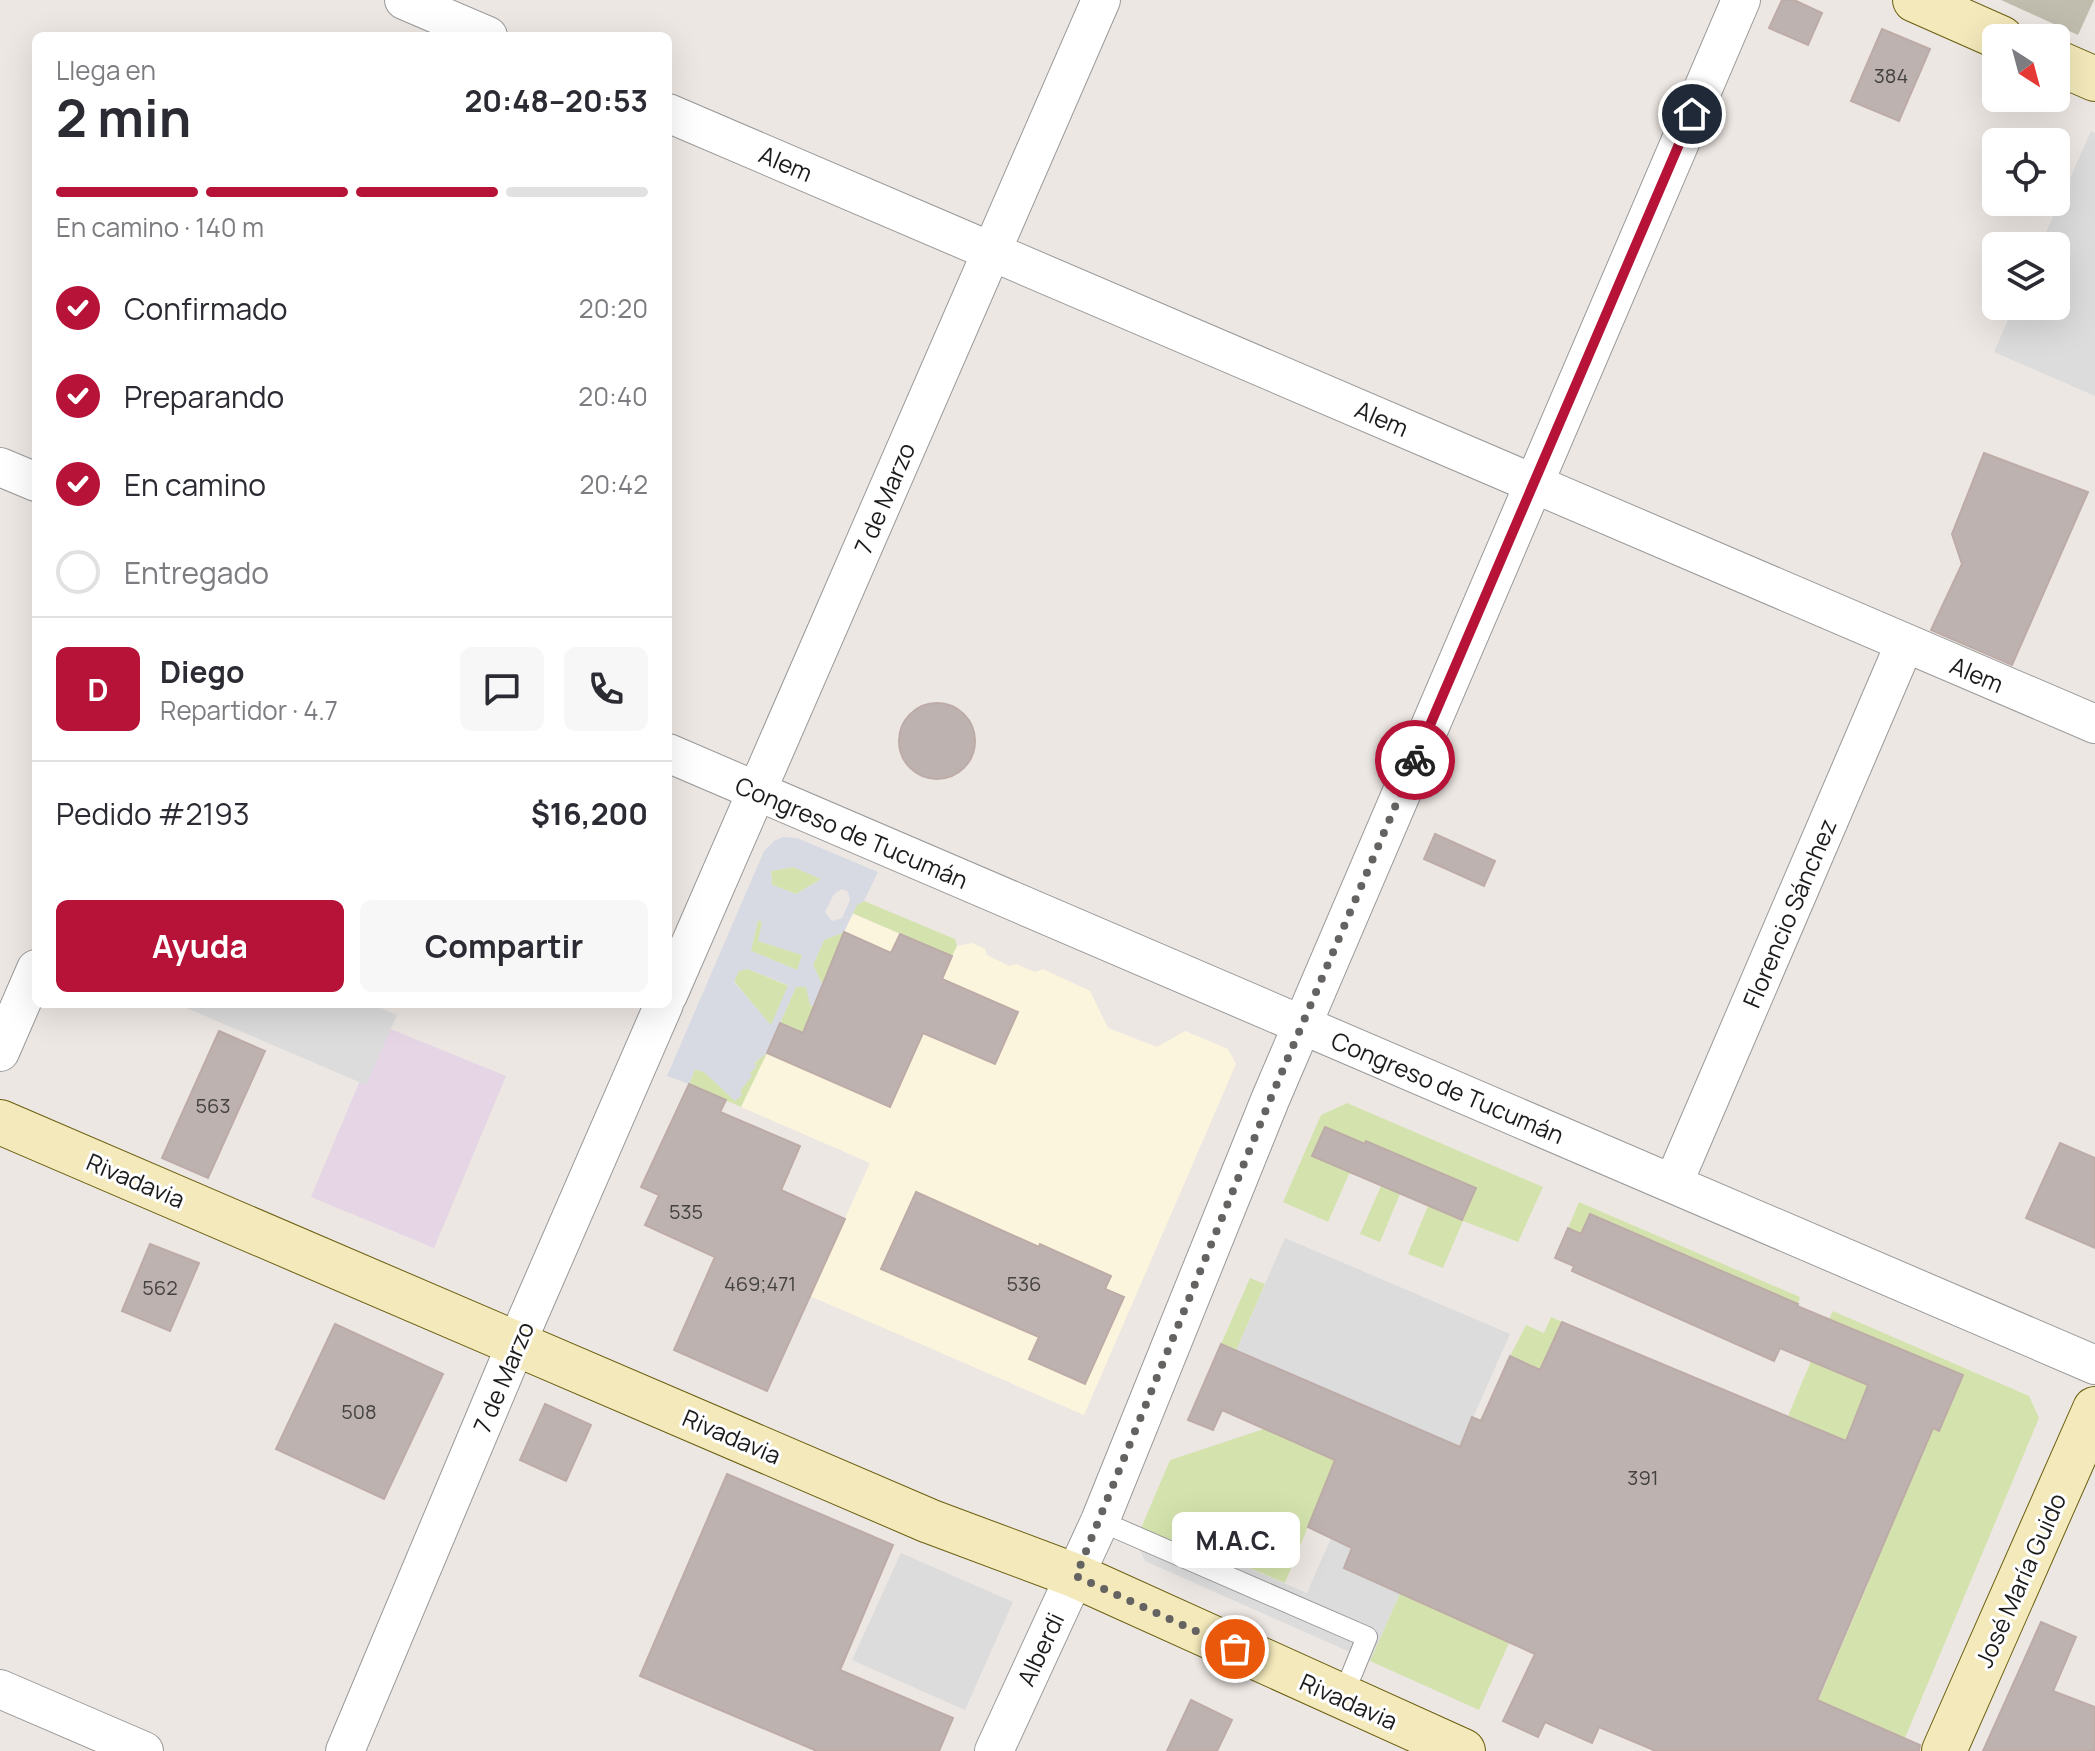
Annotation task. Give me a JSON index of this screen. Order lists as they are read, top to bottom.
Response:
{
  "streets": {
    "main road": ["Rivadavia", "José María Guido"],
    "street": [
      "Alem",
      "7 de Marzo",
      "Congreso de Tucumán",
      "Florencio Sánchez",
      "Alberdi"
    ]
  },
  "crossings": [
    ["Alem", "7 de Marzo"],
    ["Alem", "Florencio Sánchez"],
    ["Alem", "Alberdi"],
    ["7 de Marzo", "Congreso de Tucumán"],
    ["7 de Marzo", "Rivadavia"],
    ["Congreso de Tucumán", "Florencio Sánchez"],
    ["Congreso de Tucumán", "Alberdi"],
    ["Rivadavia", "Alberdi"]
  ],
  "places": ["M.A.C."],
  "house_numbers": [
    "384",
    "563",
    "535",
    "469;471",
    "536",
    "562",
    "508",
    "391"
  ],
  "north": "bottom right",
  "page": {
    "heading": ["2 min", "Llega en", "20:48–20:53"],
    "panel": [
      "Diego",
      "Repartidor · 4.7",
      "Pedido #2193",
      "$16,200"
    ],
    "bar": "En camino · 140 m",
    "list": [
      ["Confirmado", "20:20"],
      ["Preparando", "20:40"],
      ["En camino", "20:42"],
      "Entregado"
    ],
    "round": "D",
    "buttons": ["Ayuda", "Compartir"],
    "bubble": "M.A.C."
  }
}
